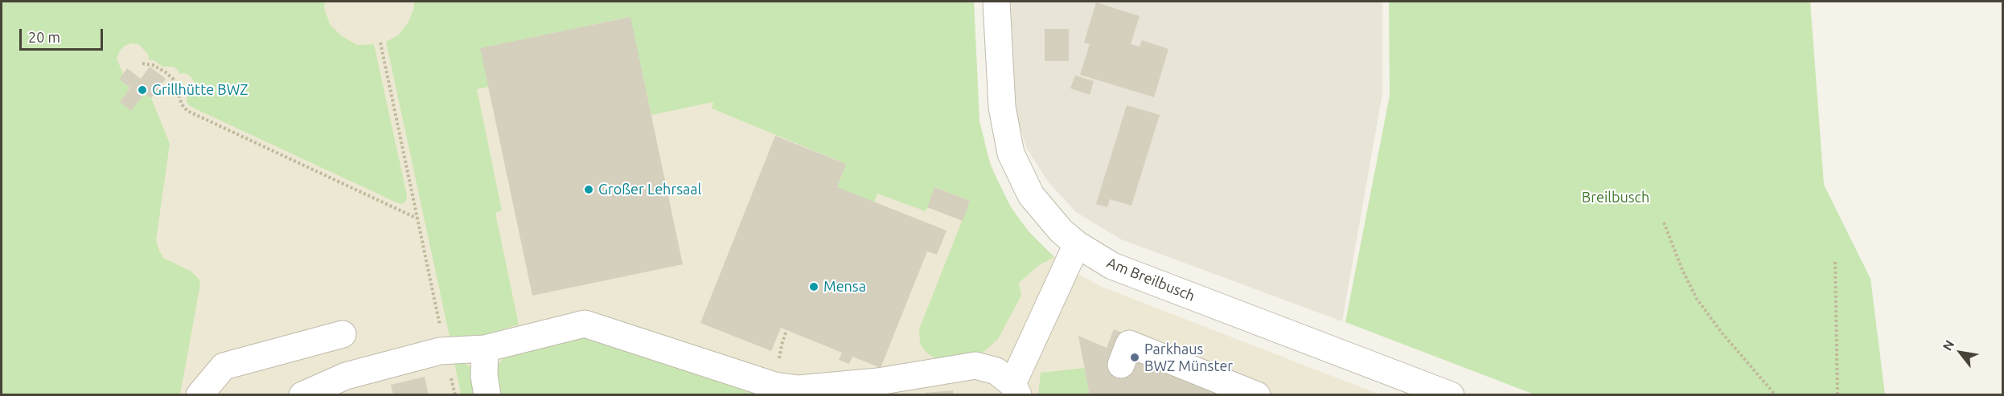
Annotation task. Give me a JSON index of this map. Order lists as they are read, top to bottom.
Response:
{
  "streets": {
    "street": ["Am Breilbusch"]
  },
  "parks": ["Breilbusch"],
  "places": [
    "Grillhütte BWZ",
    "Großer Lehrsaal",
    "Mensa",
    "Parkhaus BWZ Münster"
  ],
  "scale_bar": "20 m",
  "north": "top left"
}
